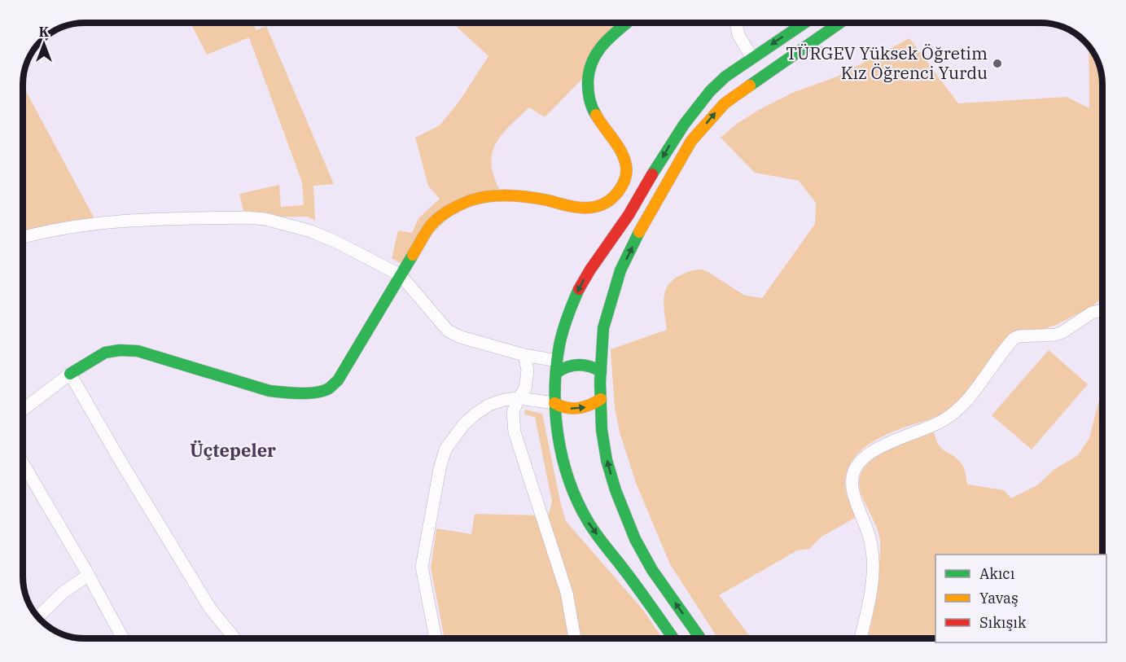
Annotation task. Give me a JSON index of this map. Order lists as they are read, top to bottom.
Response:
{
  "districts": ["Üçtepeler"],
  "places": ["TÜRGEV Yüksek Öğretim Kız Öğrenci Yurdu"],
  "legend": ["Akıcı", "Yavaş", "Sıkışık"],
  "north": "top"
}
